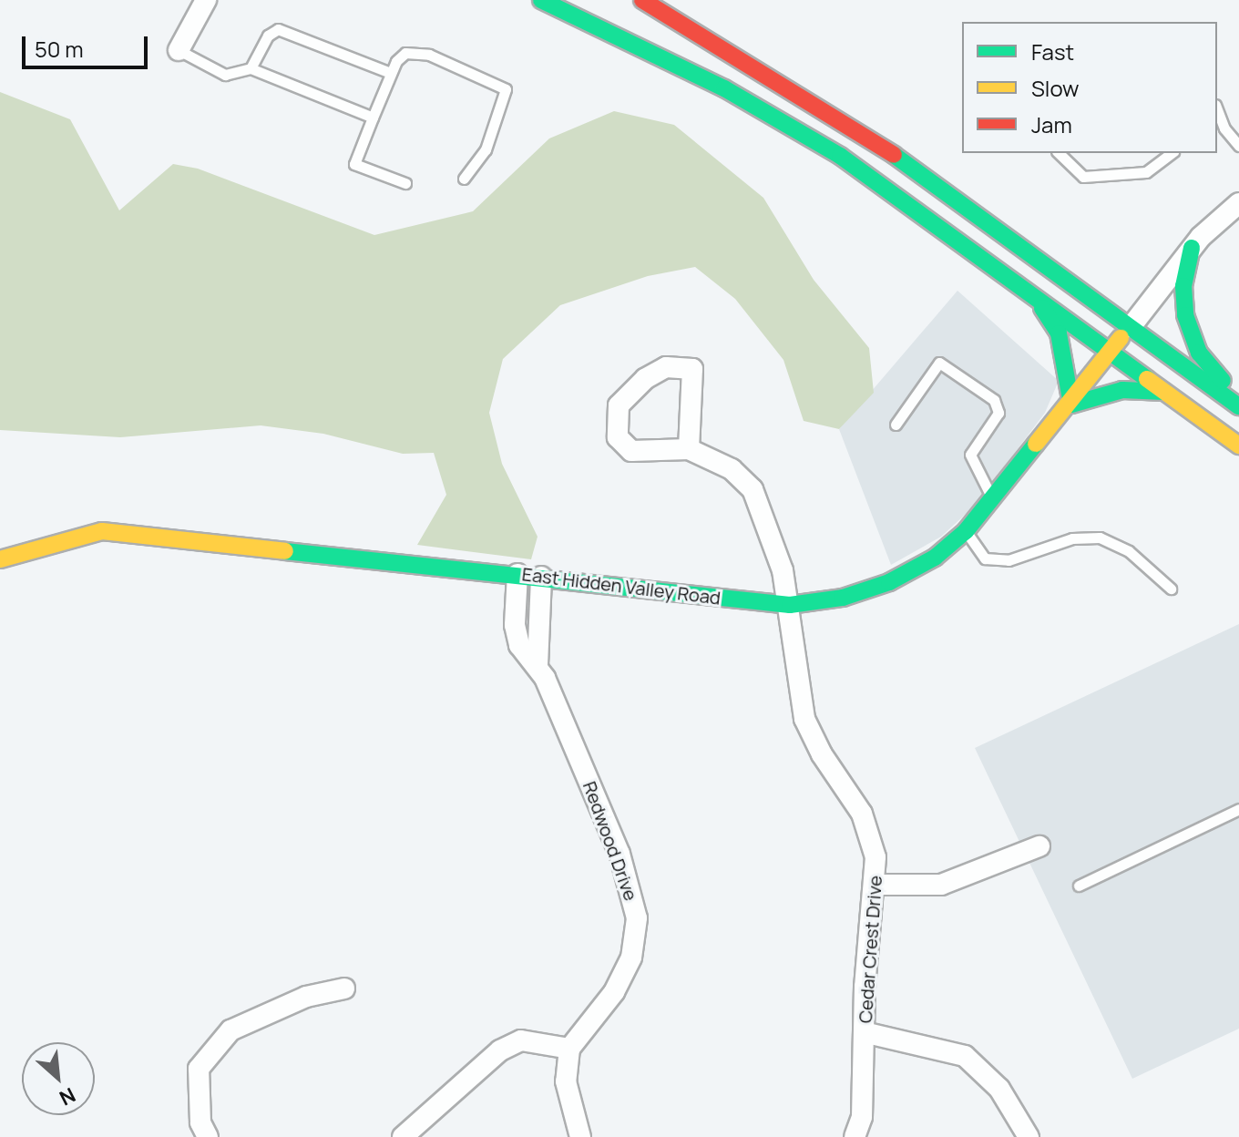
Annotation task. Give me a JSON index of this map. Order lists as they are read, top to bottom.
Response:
{
  "streets": {
    "main road": ["East Hidden Valley Road"],
    "street": ["Redwood Drive", "Cedar Crest Drive"]
  },
  "crossings": [
    ["East Hidden Valley Road", "Redwood Drive"],
    ["East Hidden Valley Road", "Cedar Crest Drive"]
  ],
  "legend": ["Fast", "Slow", "Jam"],
  "scale_bar": "50 m",
  "north": "bottom right"
}
